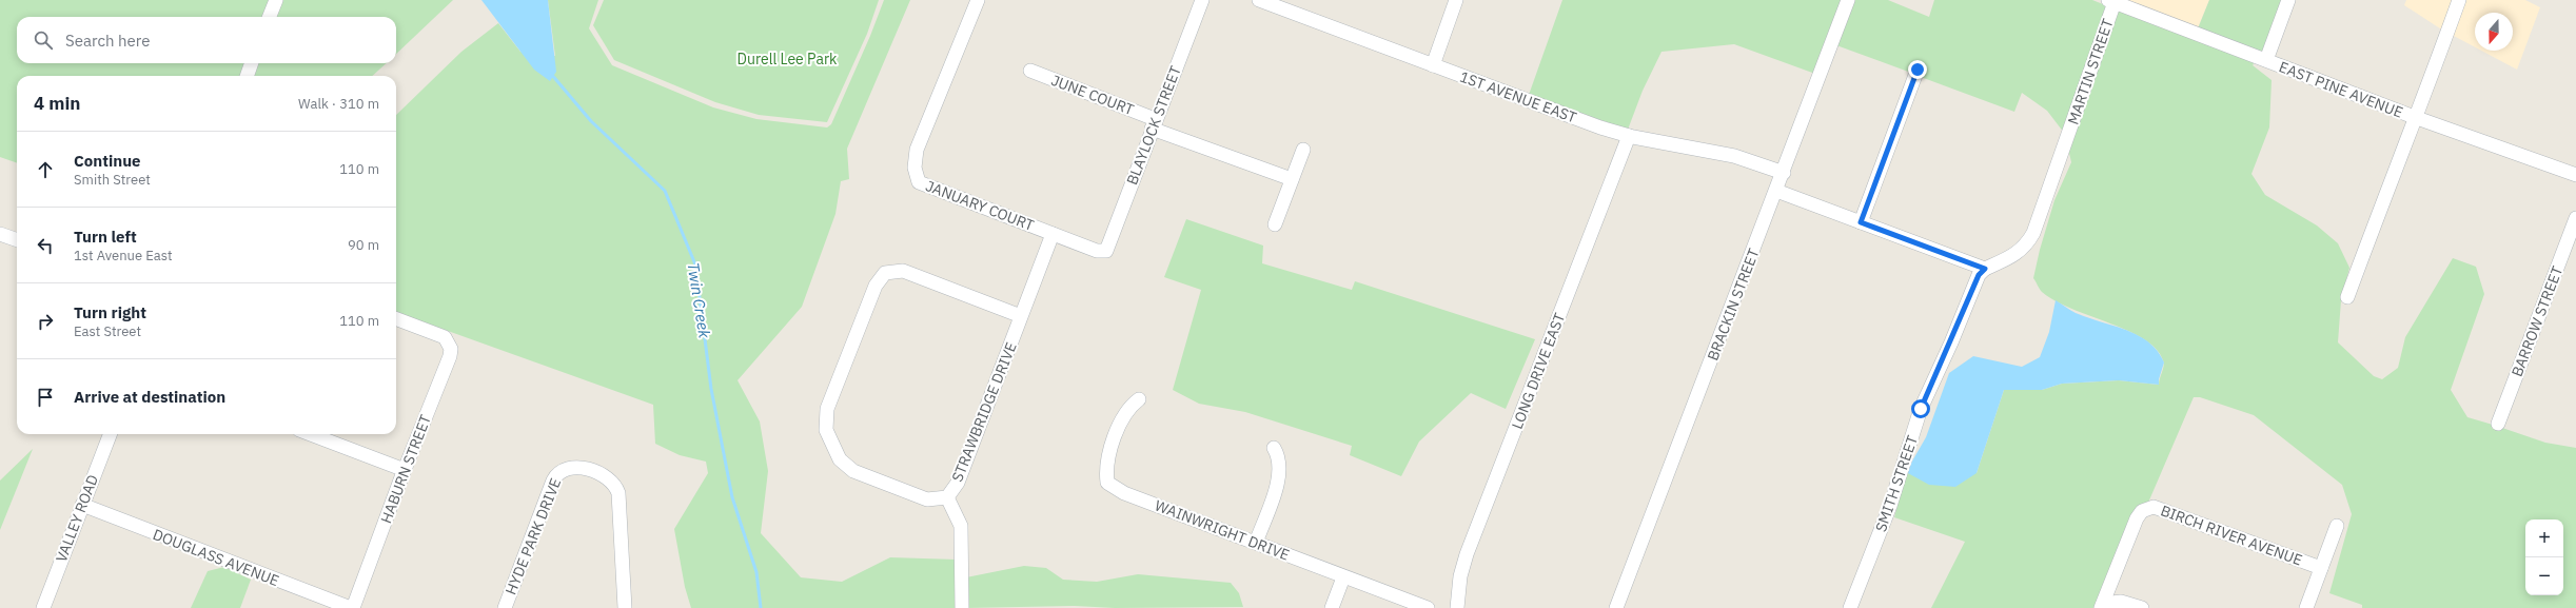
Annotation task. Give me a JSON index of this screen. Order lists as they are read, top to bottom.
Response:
{
  "streets": {
    "street": [
      "MARTIN STREET",
      "EAST PINE AVENUE",
      "JUNE COURT",
      "1ST AVENUE EAST",
      "BLAYLOCK STREET",
      "JANUARY COURT",
      "BRACKIN STREET",
      "BARROW STREET",
      "LONG DRIVE EAST",
      "STRAWBRIDGE DRIVE",
      "HABURN STREET",
      "SMITH STREET",
      "VALLEY ROAD",
      "WAINWRIGHT DRIVE",
      "BIRCH RIVER AVENUE",
      "HYDE PARK DRIVE",
      "DOUGLASS AVENUE"
    ]
  },
  "crossings": [
    ["MARTIN STREET", "EAST PINE AVENUE"],
    ["MARTIN STREET", "SMITH STREET"],
    ["JUNE COURT", "BLAYLOCK STREET"],
    ["1ST AVENUE EAST", "BRACKIN STREET"],
    ["1ST AVENUE EAST", "LONG DRIVE EAST"],
    ["BLAYLOCK STREET", "JANUARY COURT"],
    ["JANUARY COURT", "STRAWBRIDGE DRIVE"],
    ["HABURN STREET", "DOUGLASS AVENUE"],
    ["VALLEY ROAD", "DOUGLASS AVENUE"]
  ],
  "water": ["Twin Creek"],
  "parks": ["Durell Lee Park"],
  "north": "bottom",
  "page": {
    "search": "Search here",
    "heading": ["4 min", "Walk · 310 m"],
    "list": [
      ["Continue", "Smith Street", "110 m"],
      ["Turn left", "1st Avenue East", "90 m"],
      ["Turn right", "East Street", "110 m"],
      "Arrive at destination"
    ],
    "map_buttons": ["+", "−"]
  }
}
